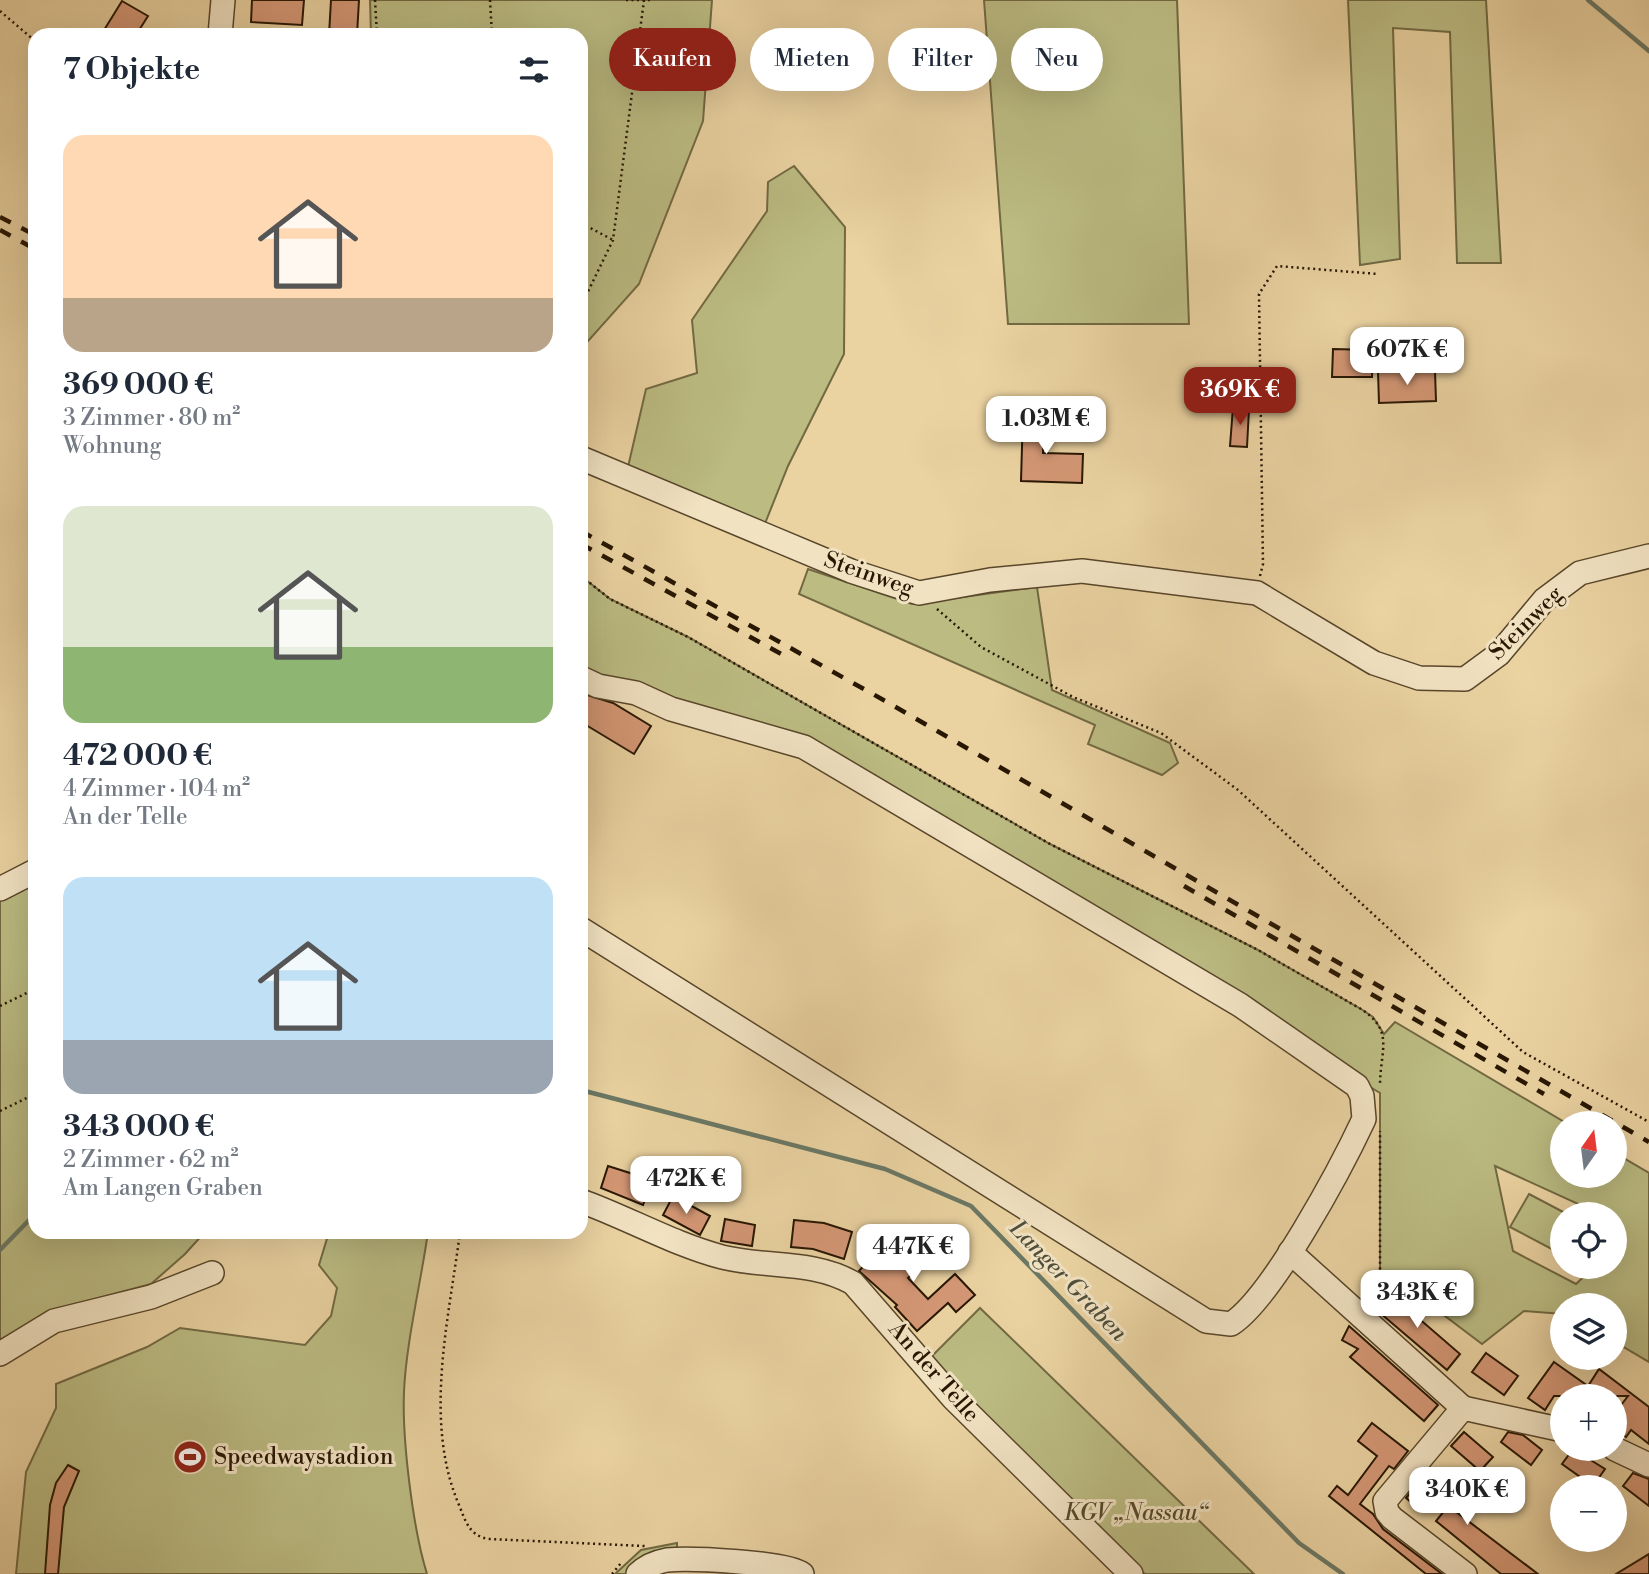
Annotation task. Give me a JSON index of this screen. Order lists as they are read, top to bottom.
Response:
{
  "streets": {
    "street": ["Steinweg", "An der Telle"]
  },
  "water": ["Langer Graben"],
  "parks": ["KGV „Nassau“"],
  "places": {
    "sports": ["Speedwaystadion"]
  },
  "north": "top",
  "page": {
    "chip": [
      "Kaufen",
      "Mieten",
      "Filter",
      "Neu"
    ],
    "heading": "7 Objekte",
    "list": [
      {
        "name": "369 000 €",
        "note": "3 Zimmer · 80 m² · Wohnung"
      },
      {
        "name": "472 000 €",
        "note": "4 Zimmer · 104 m² · An der Telle"
      },
      {
        "name": "343 000 €",
        "note": "2 Zimmer · 62 m² · Am Langen Graben"
      }
    ],
    "price": [
      "607K €",
      "369K €",
      "1.03M €",
      "472K €",
      "447K €",
      "343K €",
      "340K €"
    ],
    "map_buttons": ["+", "−"]
  }
}
